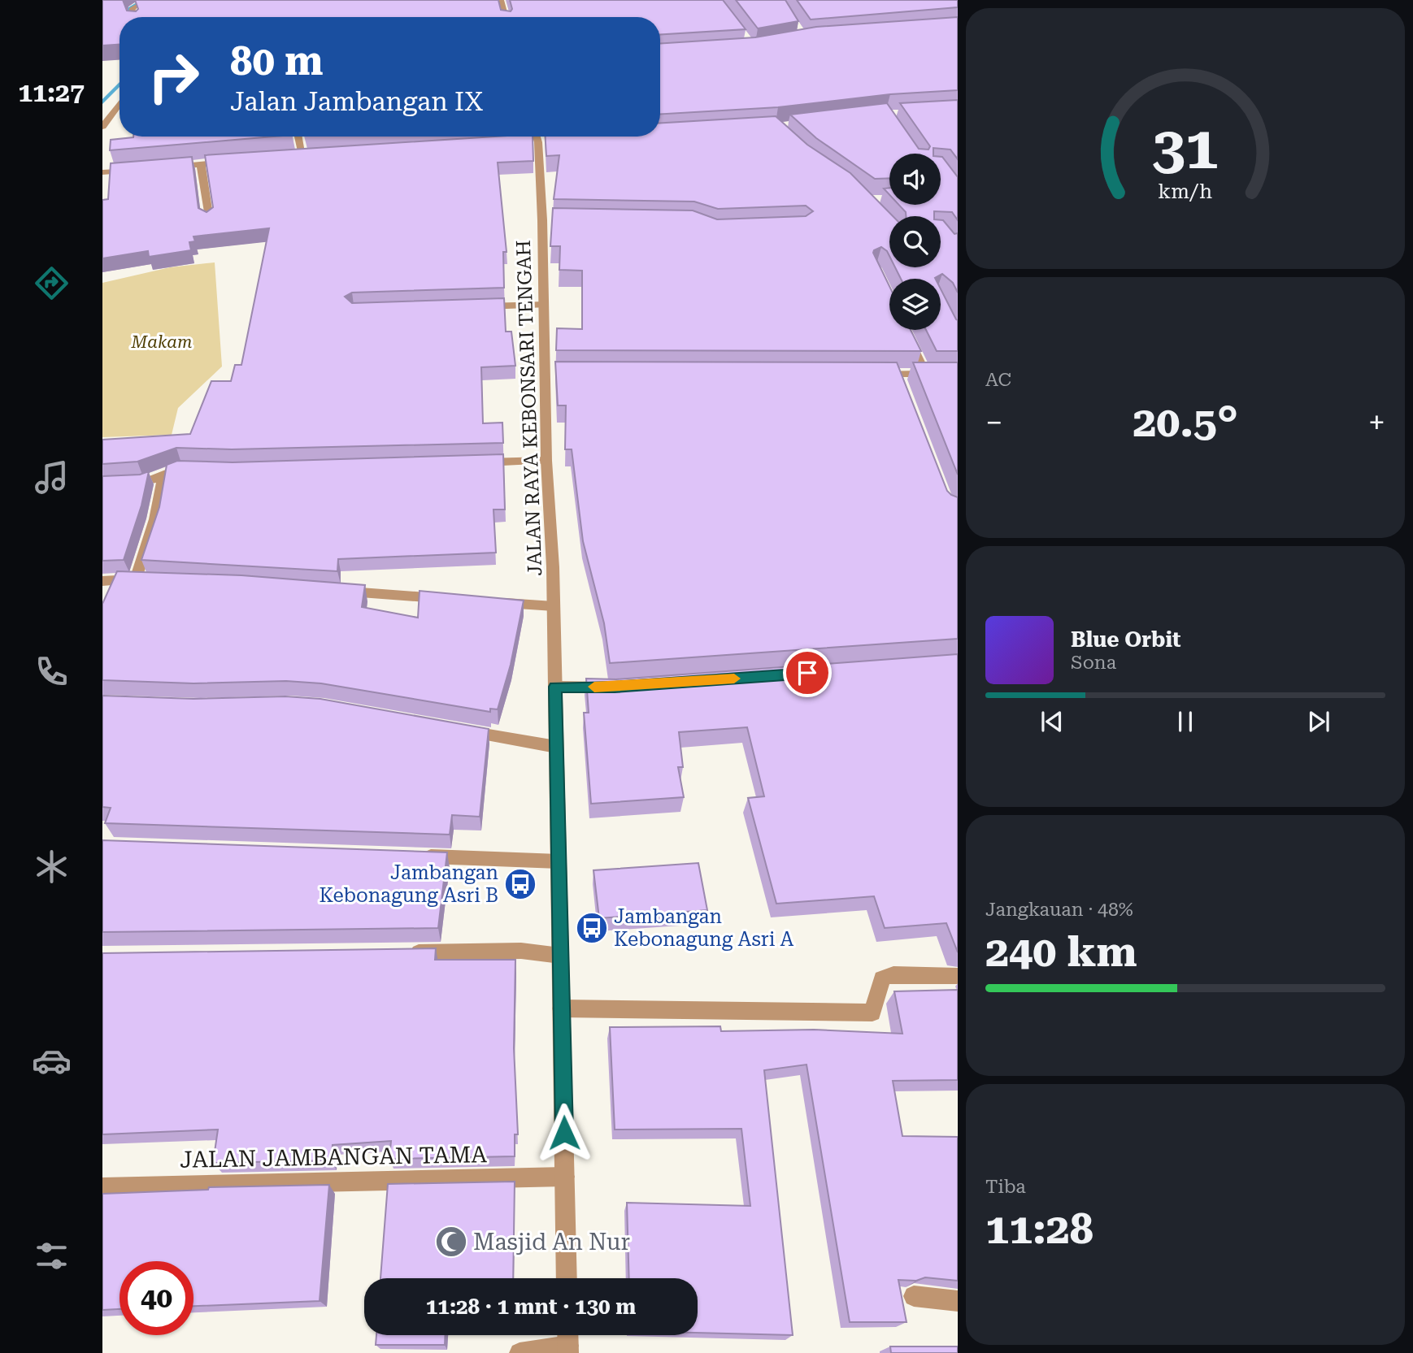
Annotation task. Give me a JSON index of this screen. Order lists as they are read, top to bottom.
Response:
{
  "streets": {
    "street": ["JALAN RAYA KEBONSARI TENGAH", "JALAN JAMBANGAN TAMA"]
  },
  "crossings": [
    ["JALAN RAYA KEBONSARI TENGAH", "JALAN JAMBANGAN TAMA"]
  ],
  "parks": ["Makam"],
  "places": {
    "bus stop": ["Jambangan Kebonagung Asri B", "Jambangan Kebonagung Asri A"],
    "mosque": ["Masjid An Nur"]
  },
  "page": {
    "tabs": "11:27",
    "turn": ["80 m", "Jalan Jambangan IX"],
    "tile": [
      "AC",
      ["Jangkauan · 48%", "240 km"],
      ["Tiba", "11:28"]
    ],
    "heat": ["−", "20.5°", "+"],
    "song": ["Blue Orbit", "Sona"],
    "limit": "40",
    "trip": "11:28 · 1 mnt · 130 m",
    "gauge": ["31", "km/h"]
  }
}
